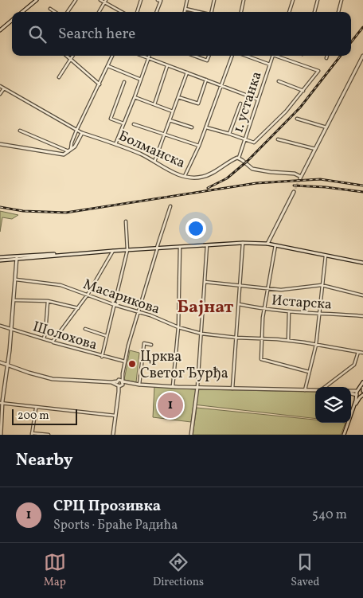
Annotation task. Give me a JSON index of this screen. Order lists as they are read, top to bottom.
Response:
{
  "streets": {
    "street": [
      "1. устанка",
      "Болманска",
      "Масарикова",
      "Истарска",
      "Шолохова"
    ]
  },
  "crossings": [
    ["1. устанка", "Болманска"]
  ],
  "districts": ["Бајнат"],
  "places": ["Црква Светог Ђурђа"],
  "scale_bar": "200 m",
  "page": {
    "search": "Search here",
    "pins": "1",
    "scale": "200 m",
    "heading": "Nearby",
    "list": [
      {
        "mark": "1",
        "name": "СРЦ Прозивка",
        "note": "Sports · Браће Радића",
        "value": "540 m"
      }
    ],
    "nav": ["Map", "Directions", "Saved"]
  }
}
